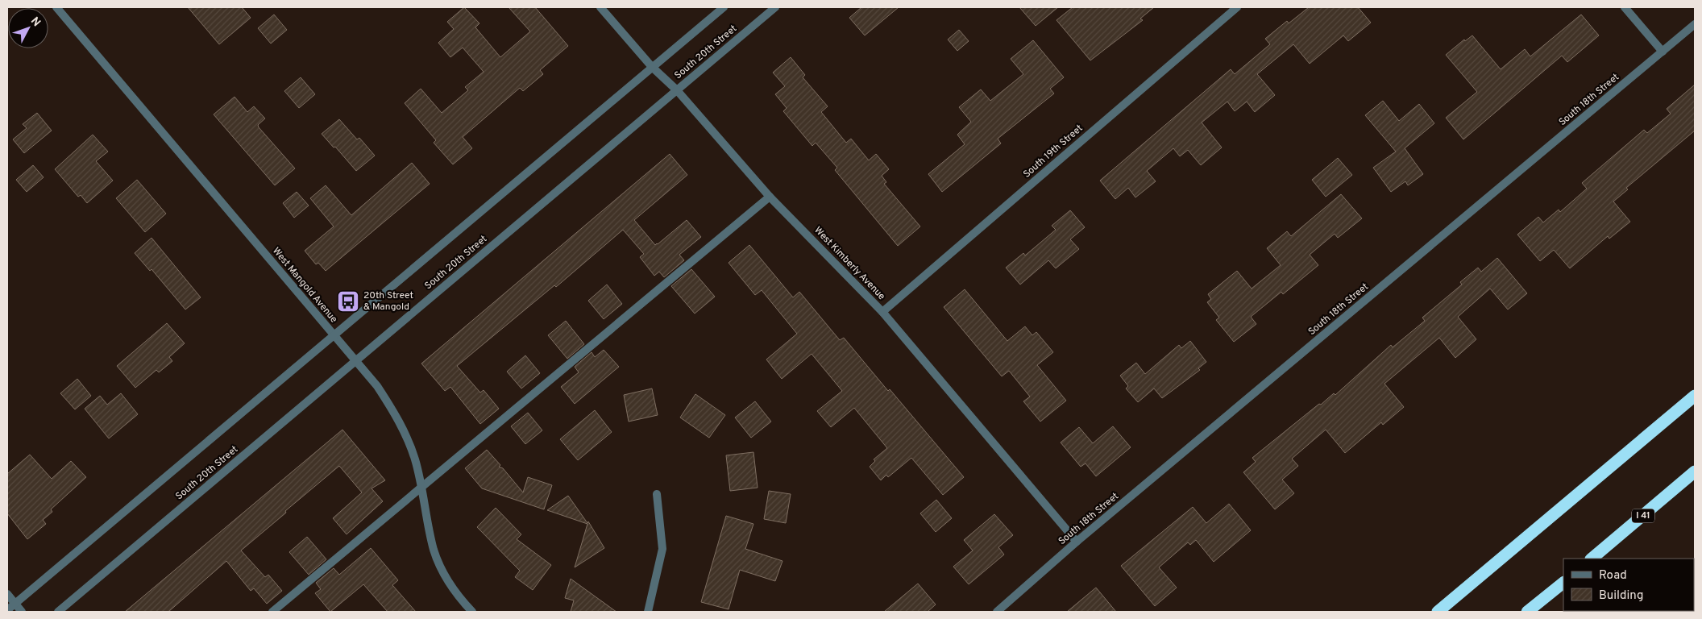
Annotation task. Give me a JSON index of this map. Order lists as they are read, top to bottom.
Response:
{
  "streets": {
    "highway": ["I 41"],
    "street": [
      "South 20th Street",
      "South 18th Street",
      "South 19th Street",
      "West Kimberly Avenue",
      "West Mangold Avenue"
    ]
  },
  "crossings": [
    ["South 20th Street", "West Kimberly Avenue"],
    ["South 20th Street", "West Mangold Avenue"],
    ["South 18th Street", "West Kimberly Avenue"],
    ["South 19th Street", "West Kimberly Avenue"]
  ],
  "places": {
    "bus stop": ["20th Street & Mangold"]
  },
  "legend": ["Road", "Building"],
  "north": "top right"
}
